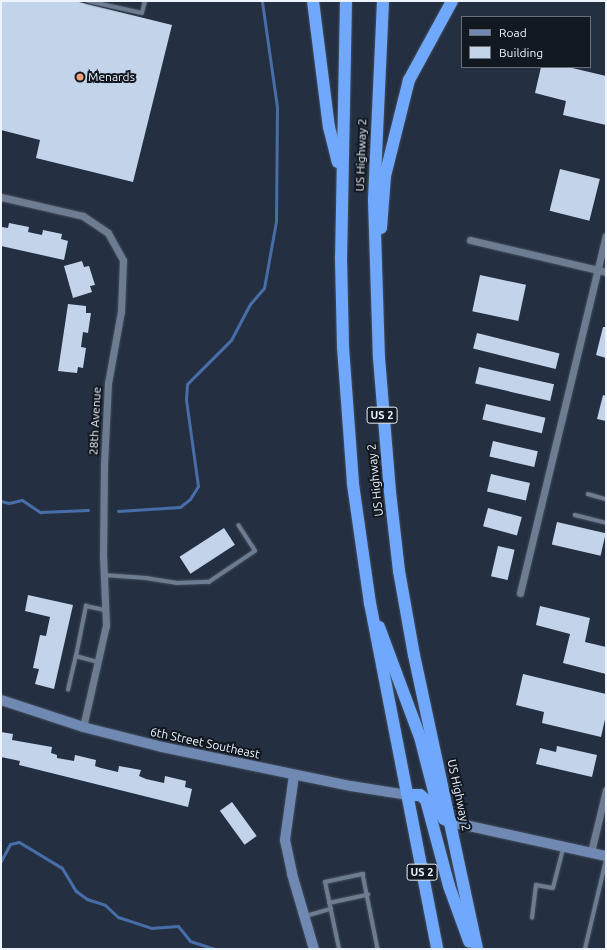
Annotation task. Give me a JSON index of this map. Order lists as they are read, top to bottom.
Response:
{
  "streets": {
    "highway": ["US Highway 2", "US 2"],
    "street": ["28th Avenue", "6th Street Southeast"]
  },
  "crossings": [
    ["US Highway 2", "6th Street Southeast"],
    ["28th Avenue", "6th Street Southeast"]
  ],
  "places": ["Menards"],
  "legend": ["Road", "Building"]
}
